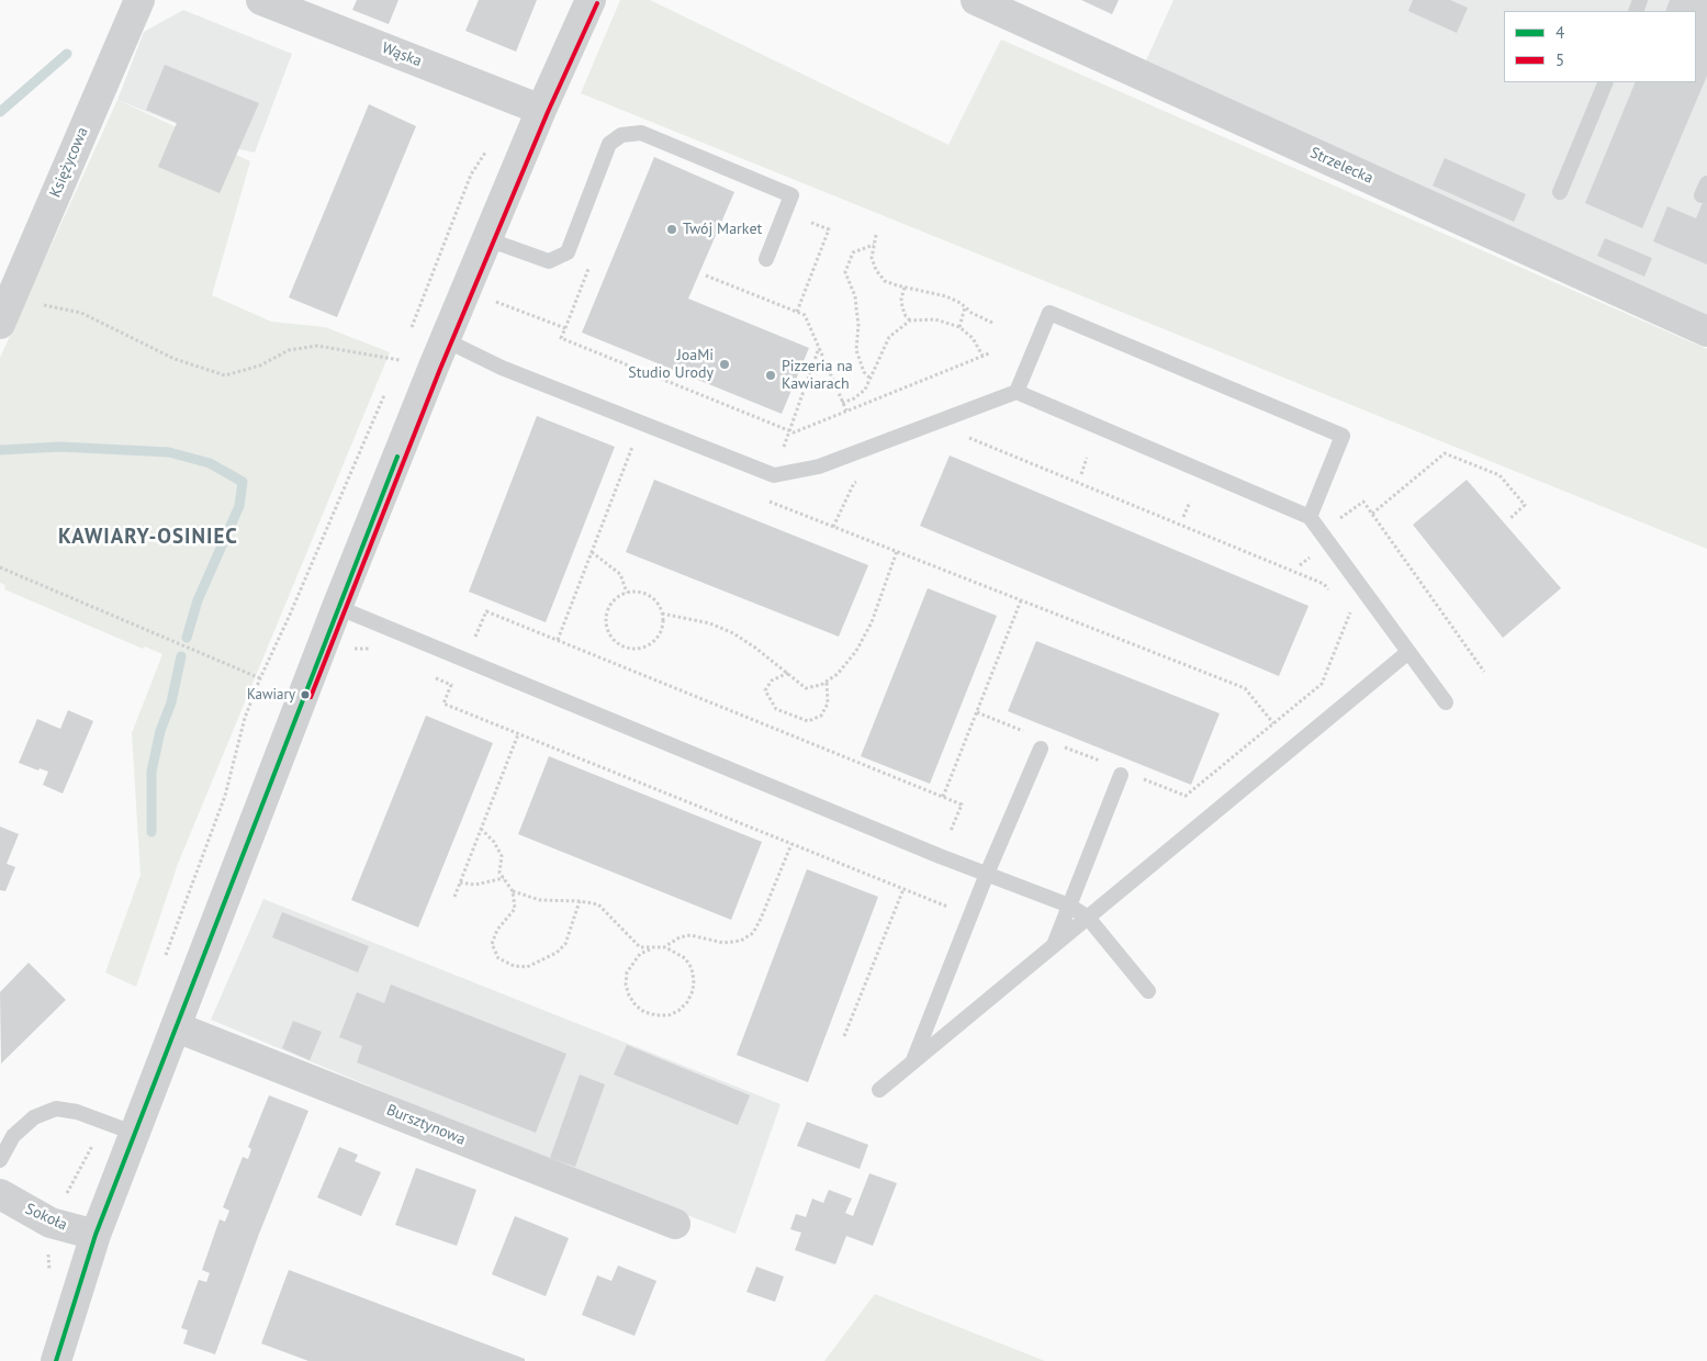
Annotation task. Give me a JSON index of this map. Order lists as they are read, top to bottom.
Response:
{
  "streets": {
    "street": [
      "Wąska",
      "Księżycowa",
      "Strzelecka",
      "Bursztynowa",
      "Sokoła"
    ]
  },
  "districts": ["KAWIARY-OSINIEC"],
  "places": [
    "Twój Market",
    "JoaMi Studio Urody",
    "Pizzeria na Kawiarach",
    "Kawiary"
  ],
  "lines": ["transit line 5", "transit line 4"],
  "legend": ["4", "5"]
}
